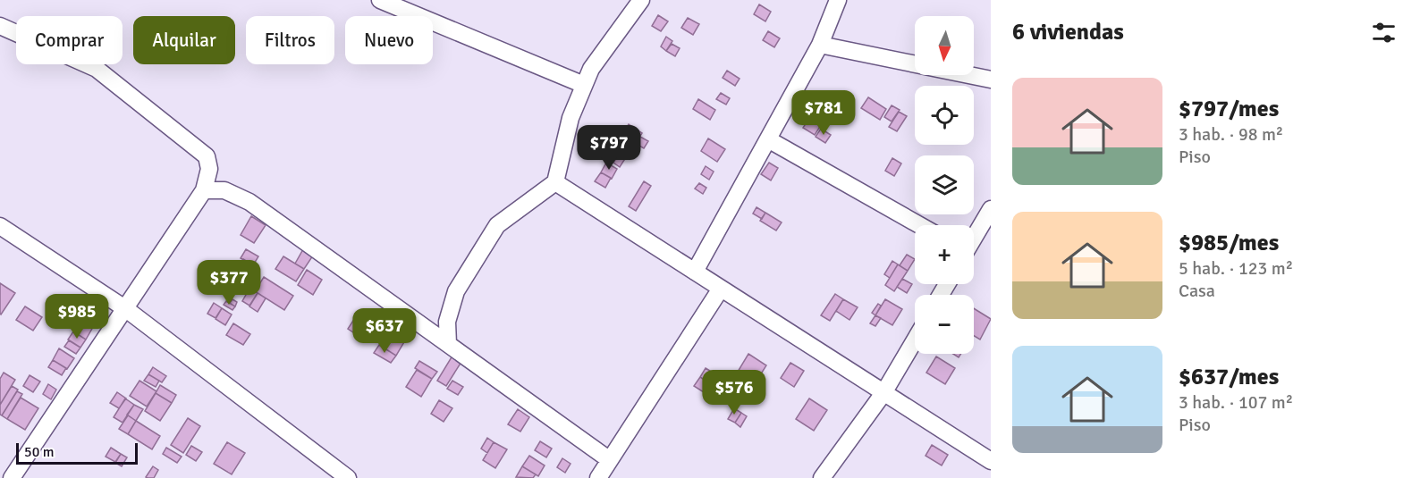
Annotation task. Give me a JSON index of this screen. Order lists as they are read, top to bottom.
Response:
{
  "scale_bar": "50 m",
  "north": "bottom",
  "page": {
    "heading": "6 viviendas",
    "map_buttons": ["+", "−"],
    "chip": [
      "Comprar",
      "Alquilar",
      "Filtros",
      "Nuevo"
    ],
    "list": [
      {
        "name": "$797/mes",
        "note": "3 hab. · 98 m² · Piso"
      },
      {
        "name": "$985/mes",
        "note": "5 hab. · 123 m² · Casa"
      },
      {
        "name": "$637/mes",
        "note": "3 hab. · 107 m² · Piso"
      }
    ],
    "price": [
      "$781",
      "$797",
      "$377",
      "$985",
      "$637",
      "$576"
    ],
    "scale": "50 m"
  }
}
